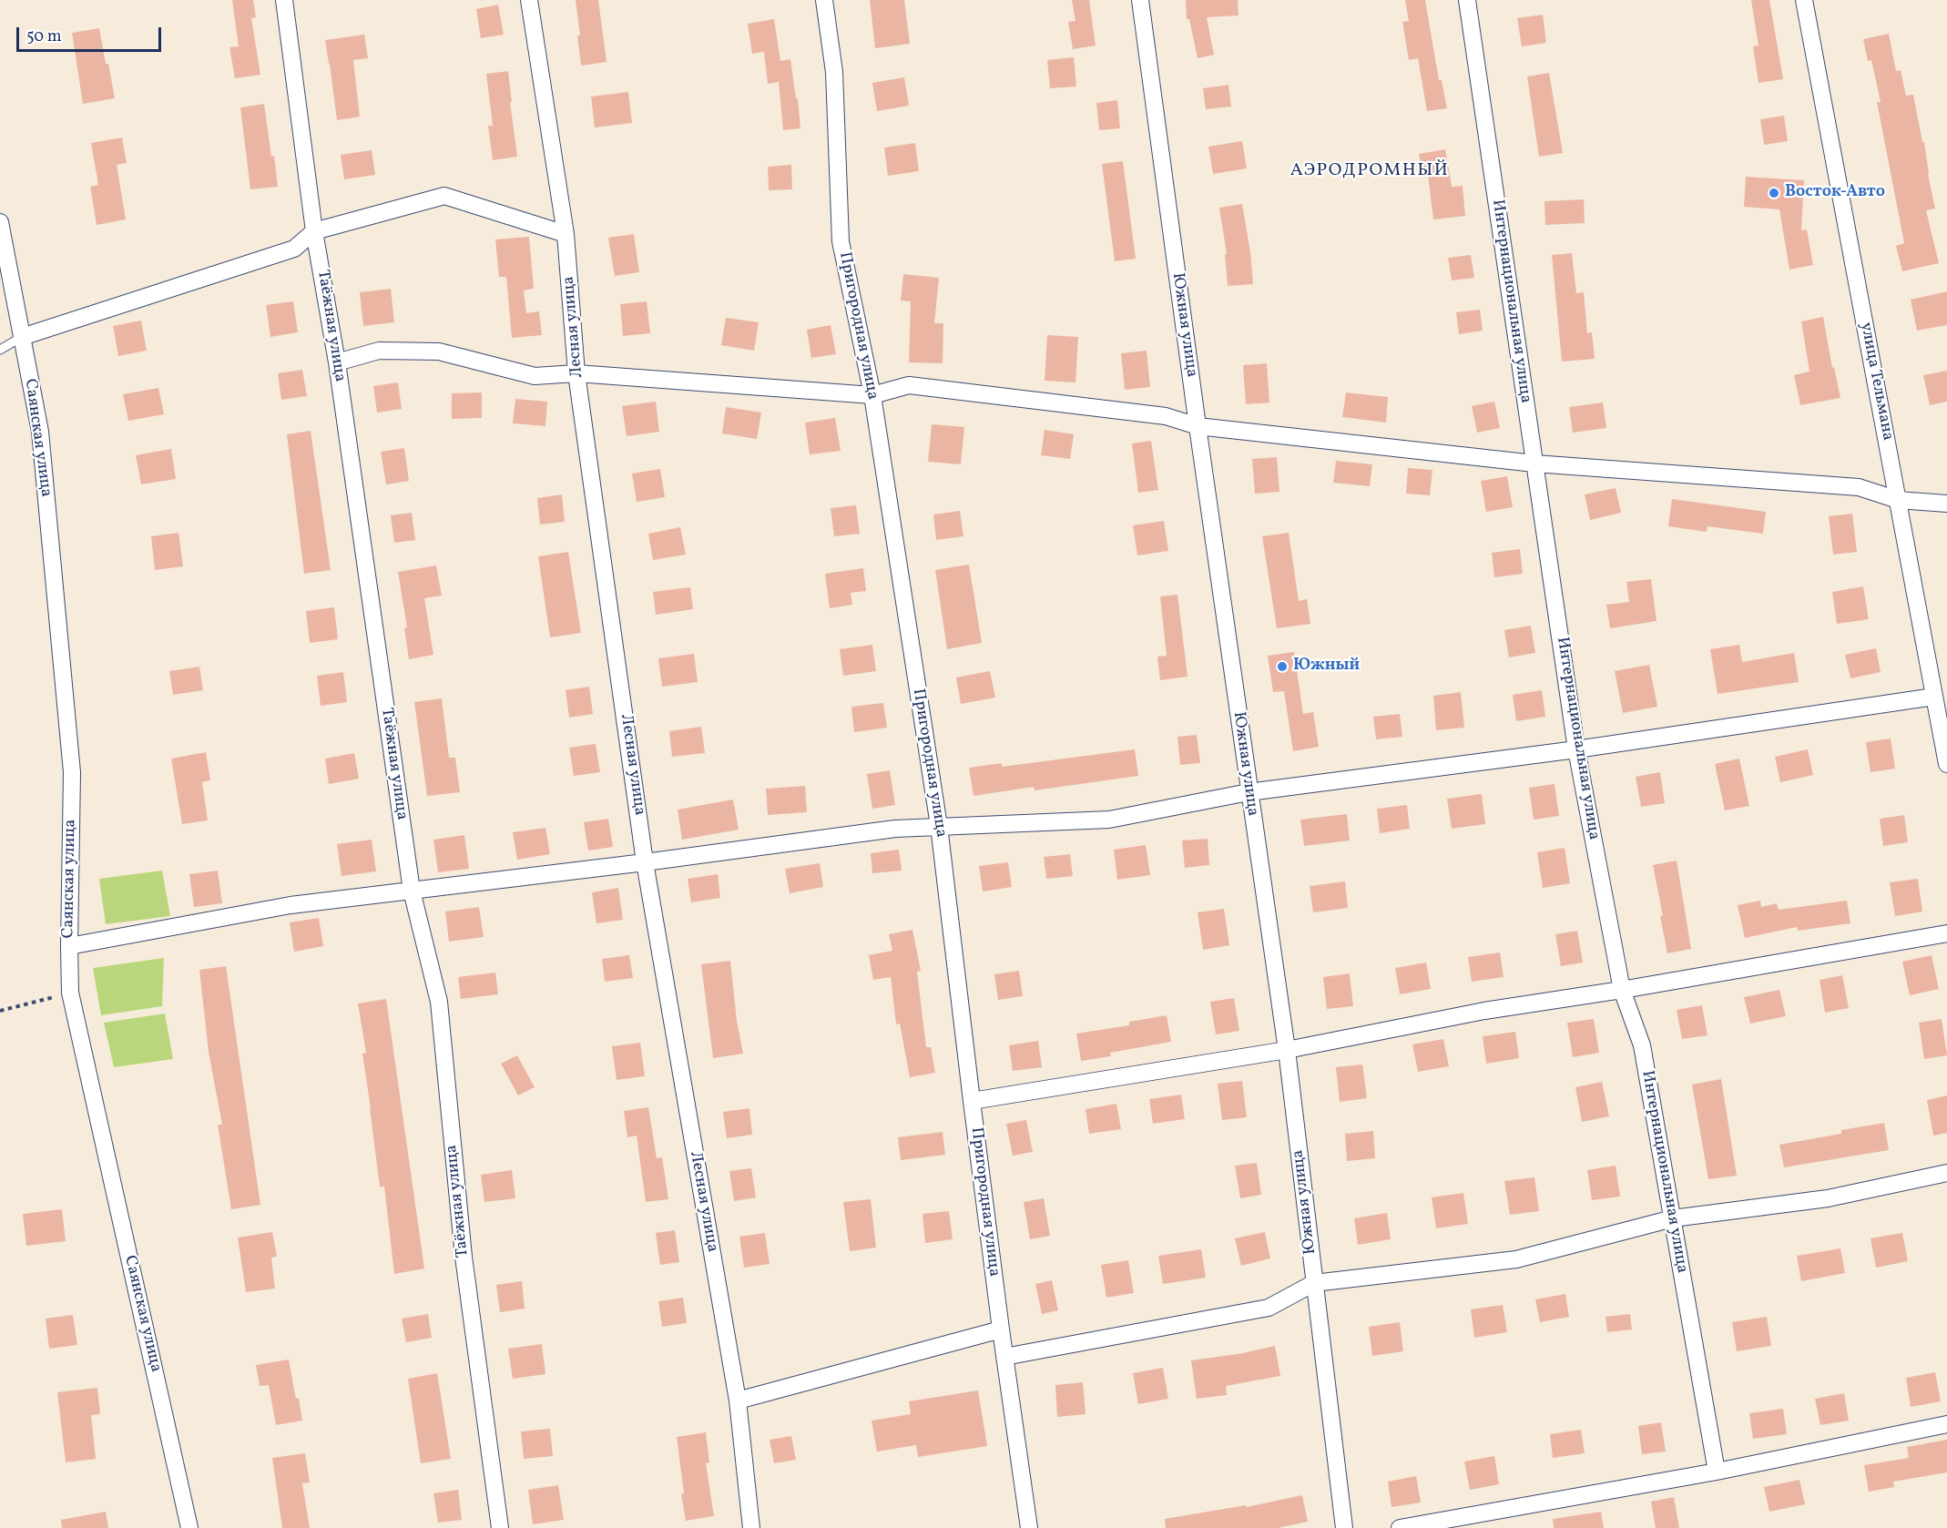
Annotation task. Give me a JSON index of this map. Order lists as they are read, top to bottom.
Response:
{
  "streets": {
    "street": [
      "Интернациональная улица",
      "Южная улица",
      "Таёжная улица",
      "Пригородная улица",
      "Лесная улица",
      "улица Тельмана",
      "Саянская улица"
    ]
  },
  "districts": ["АЭРОДРОМНЫЙ"],
  "places": ["Восток-Авто", "Южный"],
  "scale_bar": "50 m"
}
